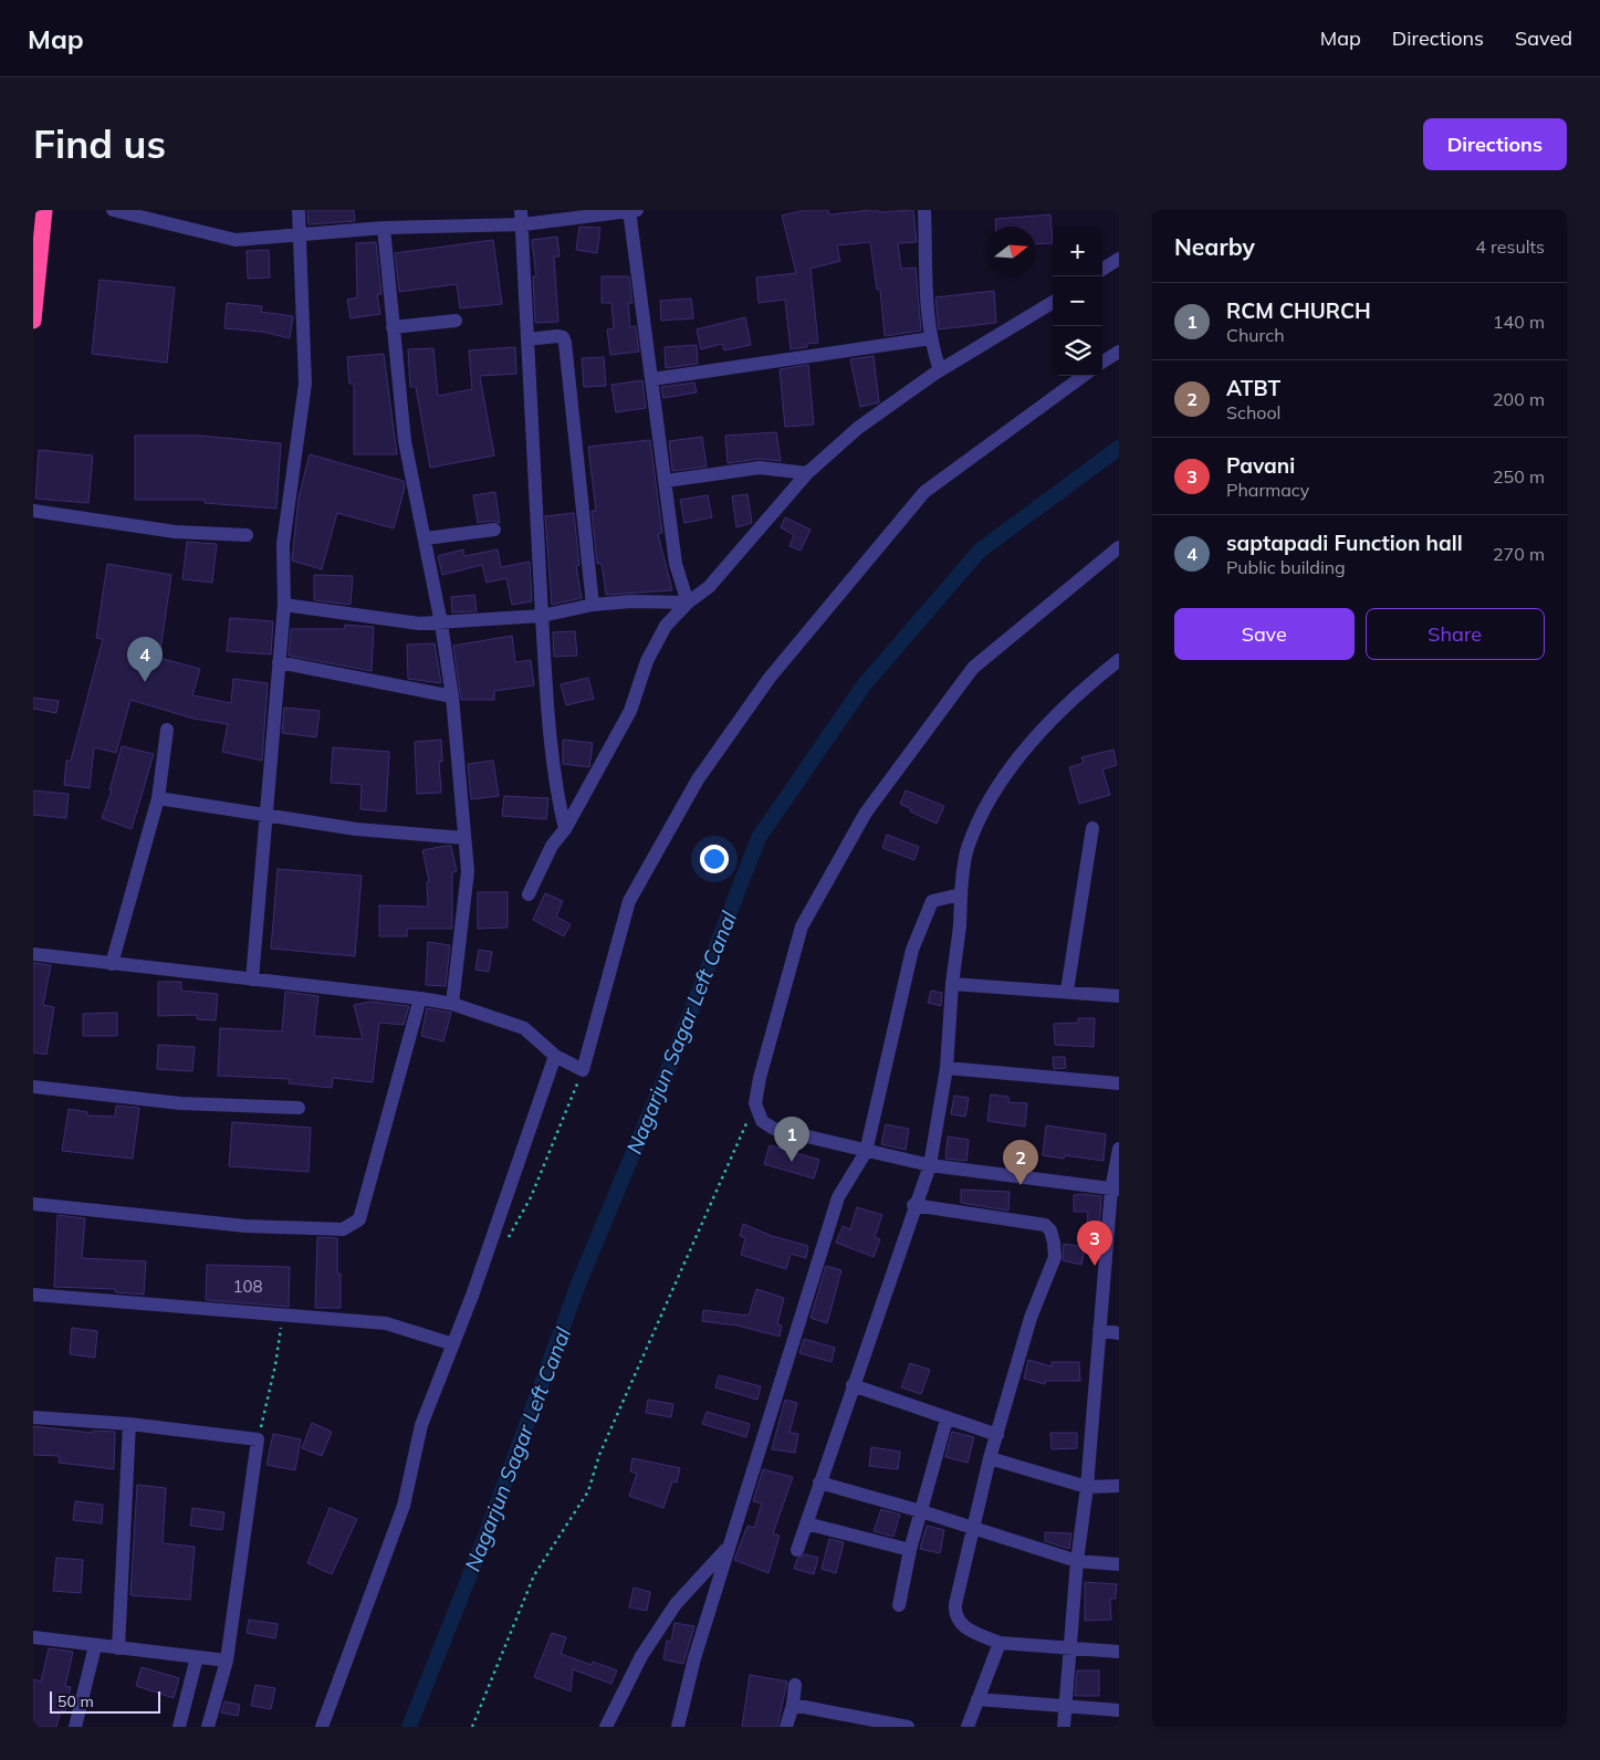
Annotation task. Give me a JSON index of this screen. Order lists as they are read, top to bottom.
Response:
{
  "water": ["Nagarjun Sagar Left Canal"],
  "house_numbers": ["108"],
  "scale_bar": "50 m",
  "north": "right",
  "page": {
    "header": "Map",
    "nav": ["Map", "Directions", "Saved"],
    "buttons": [
      "Directions",
      ["Save", "Share"]
    ],
    "title": "Find us",
    "heading": ["Nearby", "4 results"],
    "map_buttons": ["+", "−"],
    "list": [
      {
        "mark": "1",
        "name": "RCM CHURCH",
        "note": "Church",
        "value": "140 m"
      },
      {
        "mark": "2",
        "name": "ATBT",
        "note": "School",
        "value": "200 m"
      },
      {
        "mark": "3",
        "name": "Pavani",
        "note": "Pharmacy",
        "value": "250 m"
      },
      {
        "mark": "4",
        "name": "saptapadi Function hall",
        "note": "Public building",
        "value": "270 m"
      }
    ],
    "pins": [
      "4",
      "1",
      "2",
      "3"
    ],
    "scale": "50 m"
  }
}
